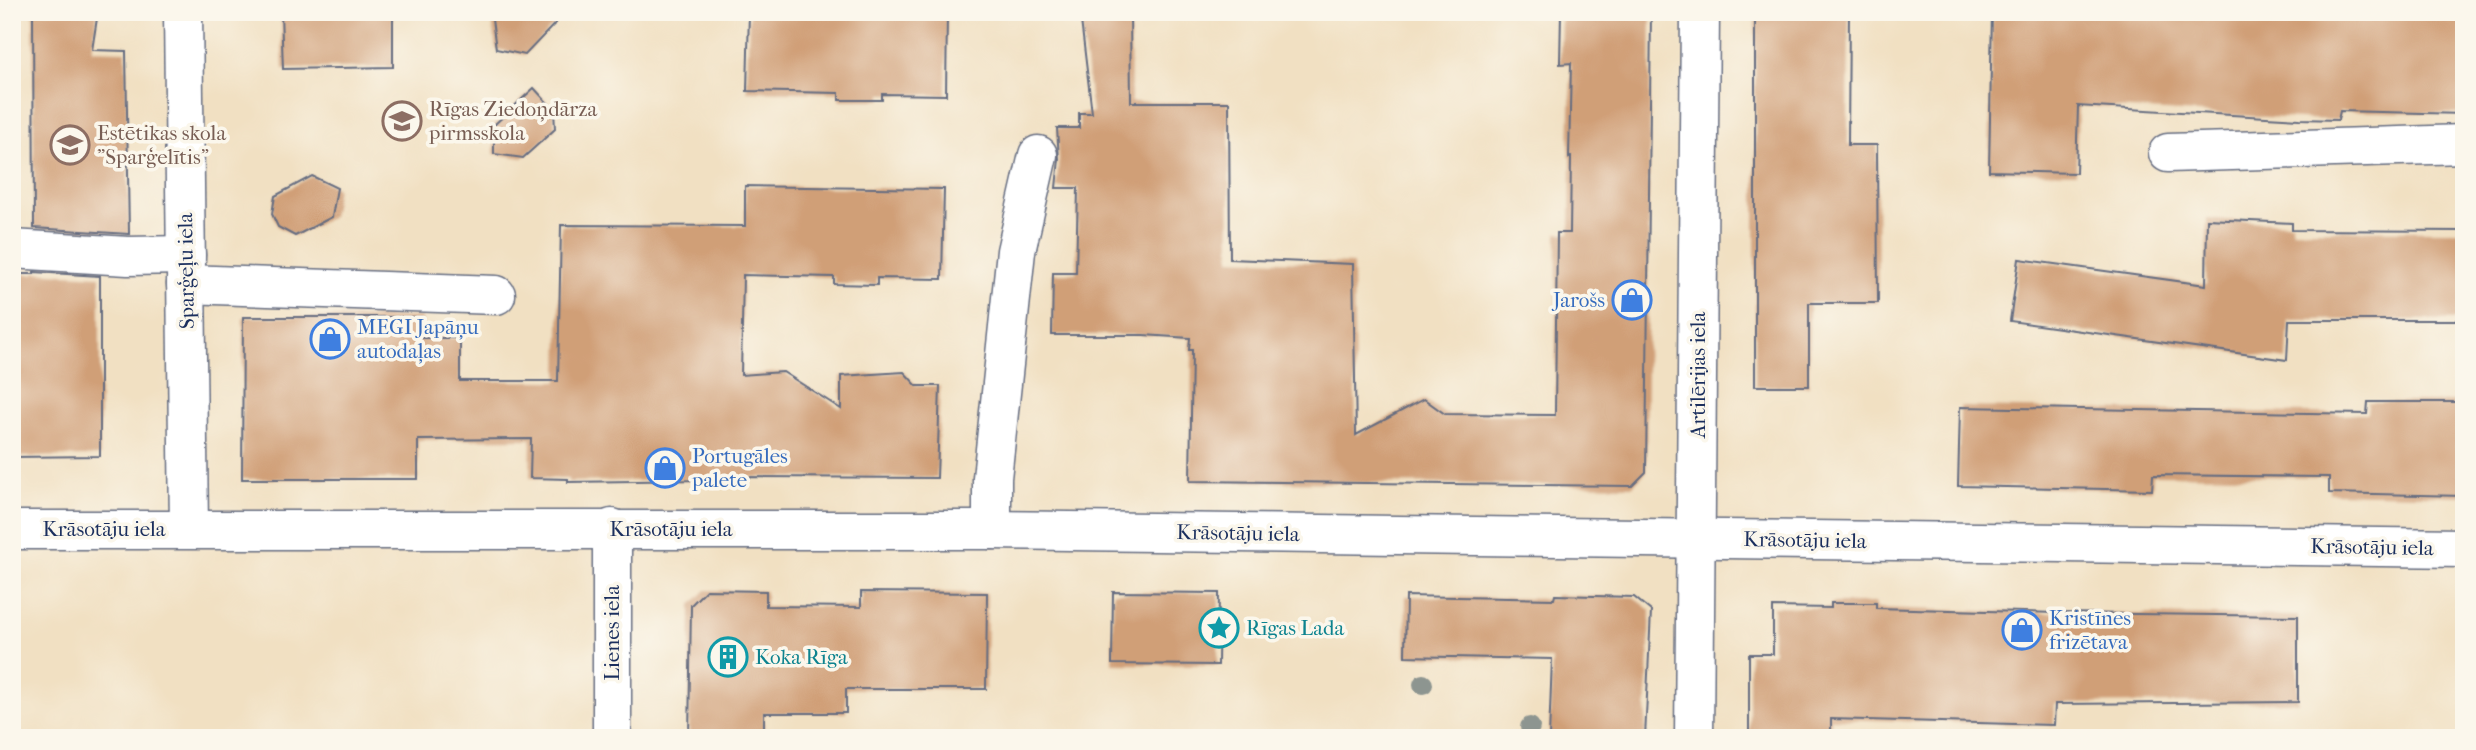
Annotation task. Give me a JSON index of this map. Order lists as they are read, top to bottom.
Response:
{
  "streets": {
    "street": [
      "Sparģeļu iela",
      "Artilērijas iela",
      "Krāsotāju iela",
      "Lienes iela"
    ]
  },
  "crossings": [
    ["Sparģeļu iela", "Krāsotāju iela"],
    ["Artilērijas iela", "Krāsotāju iela"],
    ["Krāsotāju iela", "Lienes iela"]
  ],
  "places": {
    "school or university": ["Rīgas Ziedoņdārza pirmsskola", "Estētikas skola \"Sparģelītis\""],
    "shop": [
      "Jarošs",
      "MEGI Japāņu autodaļas",
      "Portugāles palete",
      "Kristīnes frizētava"
    ],
    "place": ["Rīgas Lada"],
    "building": ["Koka Rīga"]
  }
}
